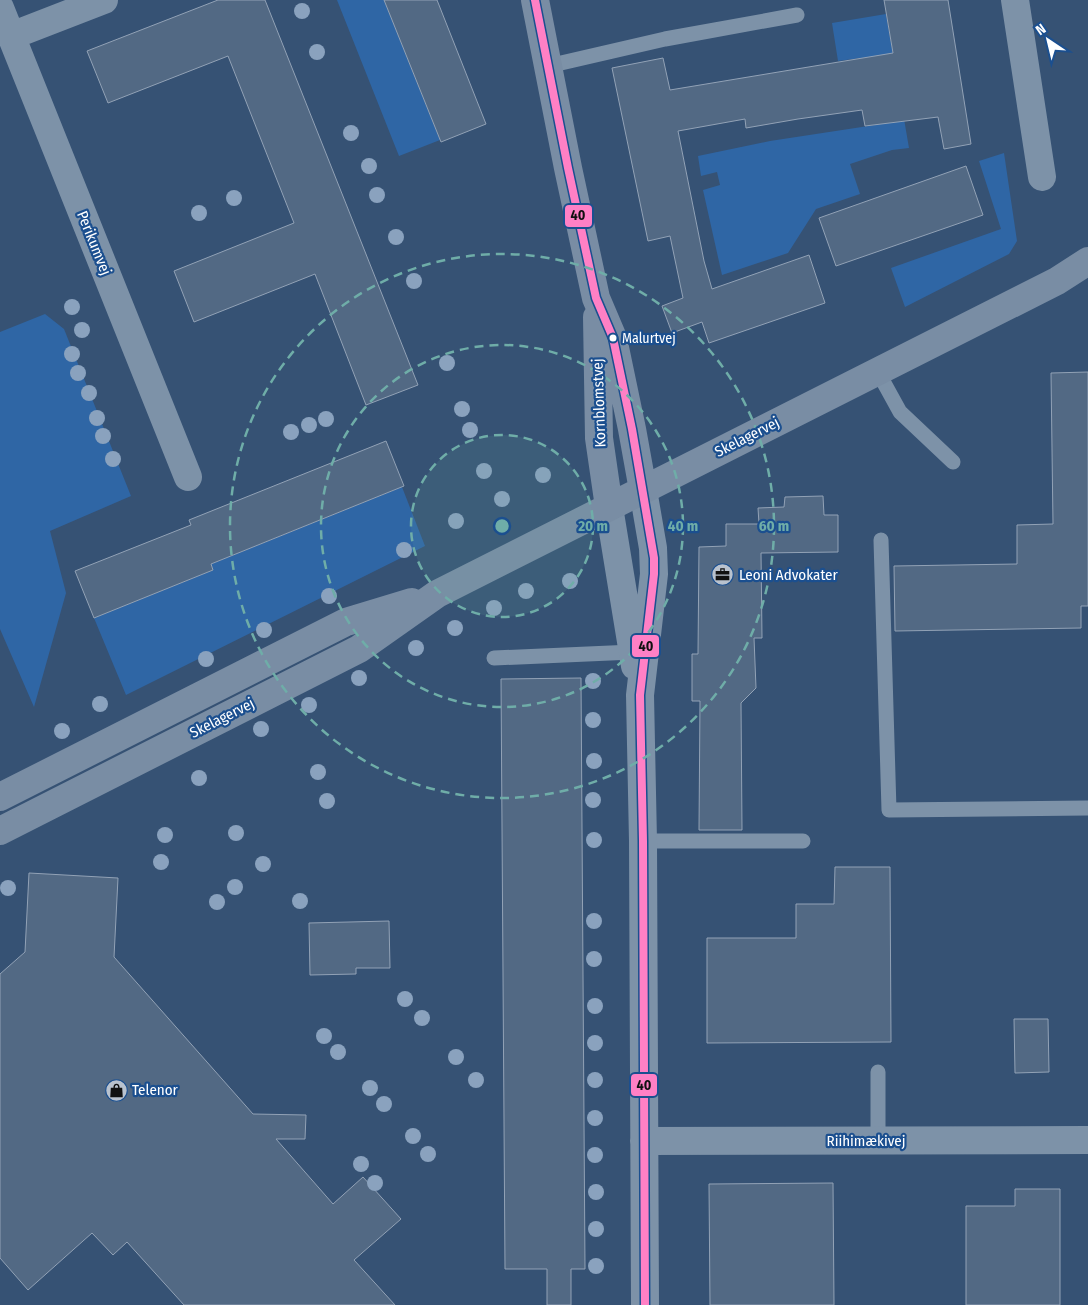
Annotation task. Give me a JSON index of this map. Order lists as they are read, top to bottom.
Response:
{
  "streets": {
    "street": [
      "Perikumvej",
      "Kornblomstvej",
      "Skelagervej",
      "Riihimækivej"
    ]
  },
  "crossings": [
    ["Kornblomstvej", "Skelagervej"]
  ],
  "places": {
    "other": ["Malurtvej"],
    "office": ["Leoni Advokater"],
    "shop": ["Telenor"]
  },
  "lines": ["transit line 40"],
  "north": "top left",
  "rings": ["20 m", "40 m", "60 m"]
}
